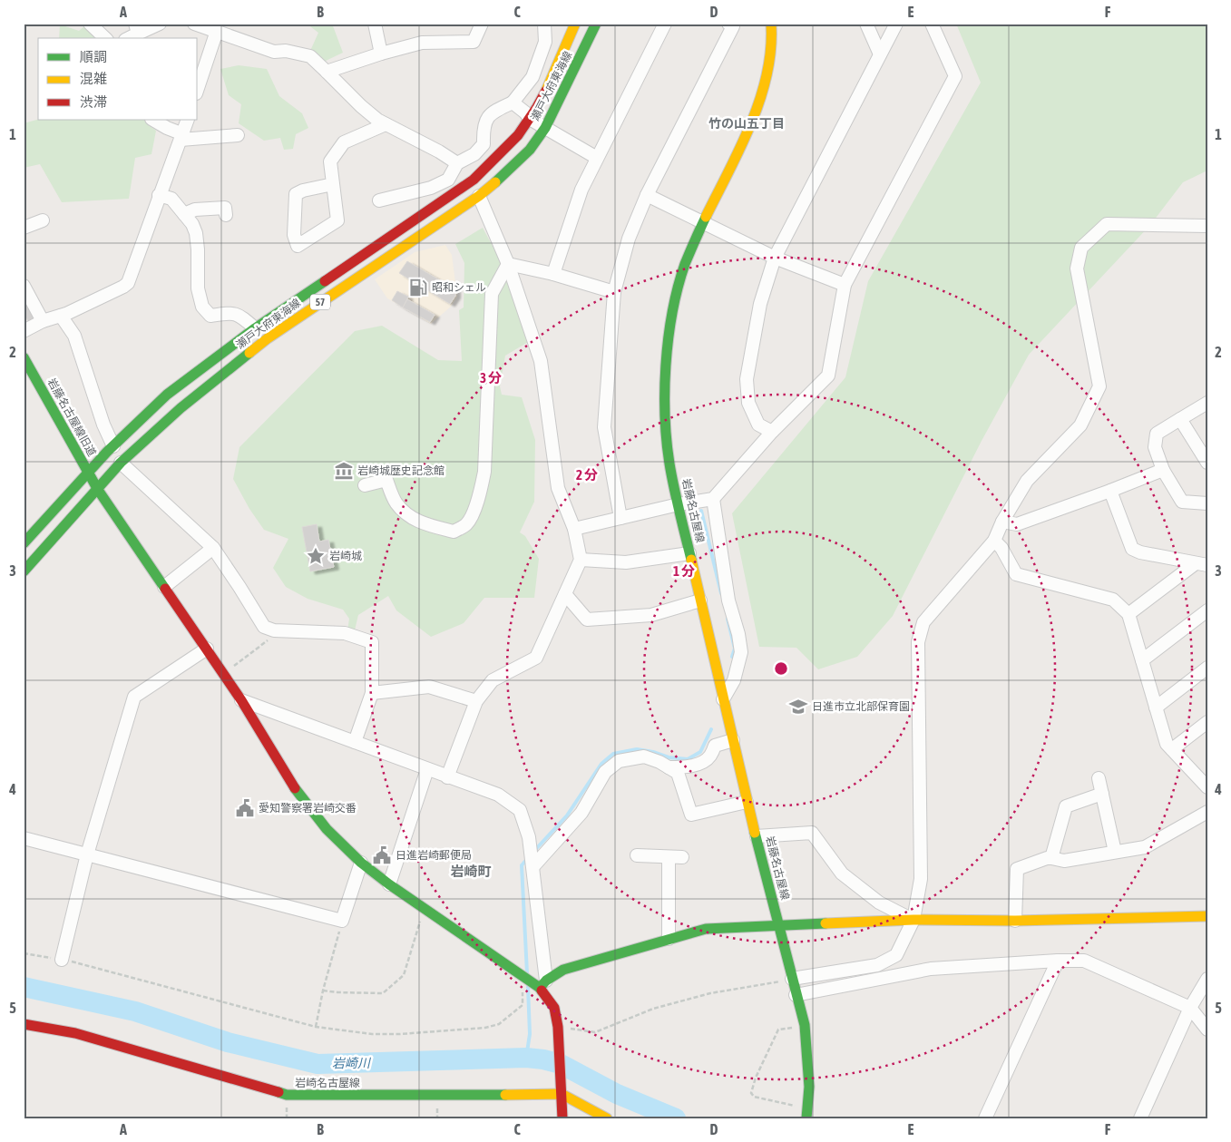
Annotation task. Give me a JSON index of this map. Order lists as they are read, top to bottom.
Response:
{
  "streets": {
    "main road": [
      "瀬戸大府東海線",
      "57",
      "岩藤名古屋線旧道",
      "岩藤名古屋線",
      "岩崎名古屋線"
    ]
  },
  "crossings": [
    ["瀬戸大府東海線", "岩藤名古屋線旧道"],
    ["岩藤名古屋線旧道", "岩崎名古屋線"]
  ],
  "districts": ["竹の山五丁目", "岩崎町"],
  "water": ["岩崎川"],
  "places": {
    "fuel station": ["昭和シェル"],
    "museum": ["岩崎城歴史記念館"],
    "place": ["岩崎城"],
    "school or university": ["日進市立北部保育園"],
    "public building": ["愛知警察署岩崎交番", "日進岩崎郵便局"]
  },
  "legend": ["順調", "混雑", "渋滞"],
  "grid": {
    "columns": [
      "A",
      "B",
      "C",
      "D",
      "E",
      "F"
    ],
    "rows": [
      "1",
      "2",
      "3",
      "4",
      "5"
    ]
  },
  "rings": ["3 分", "2 分", "1 分"]
}
